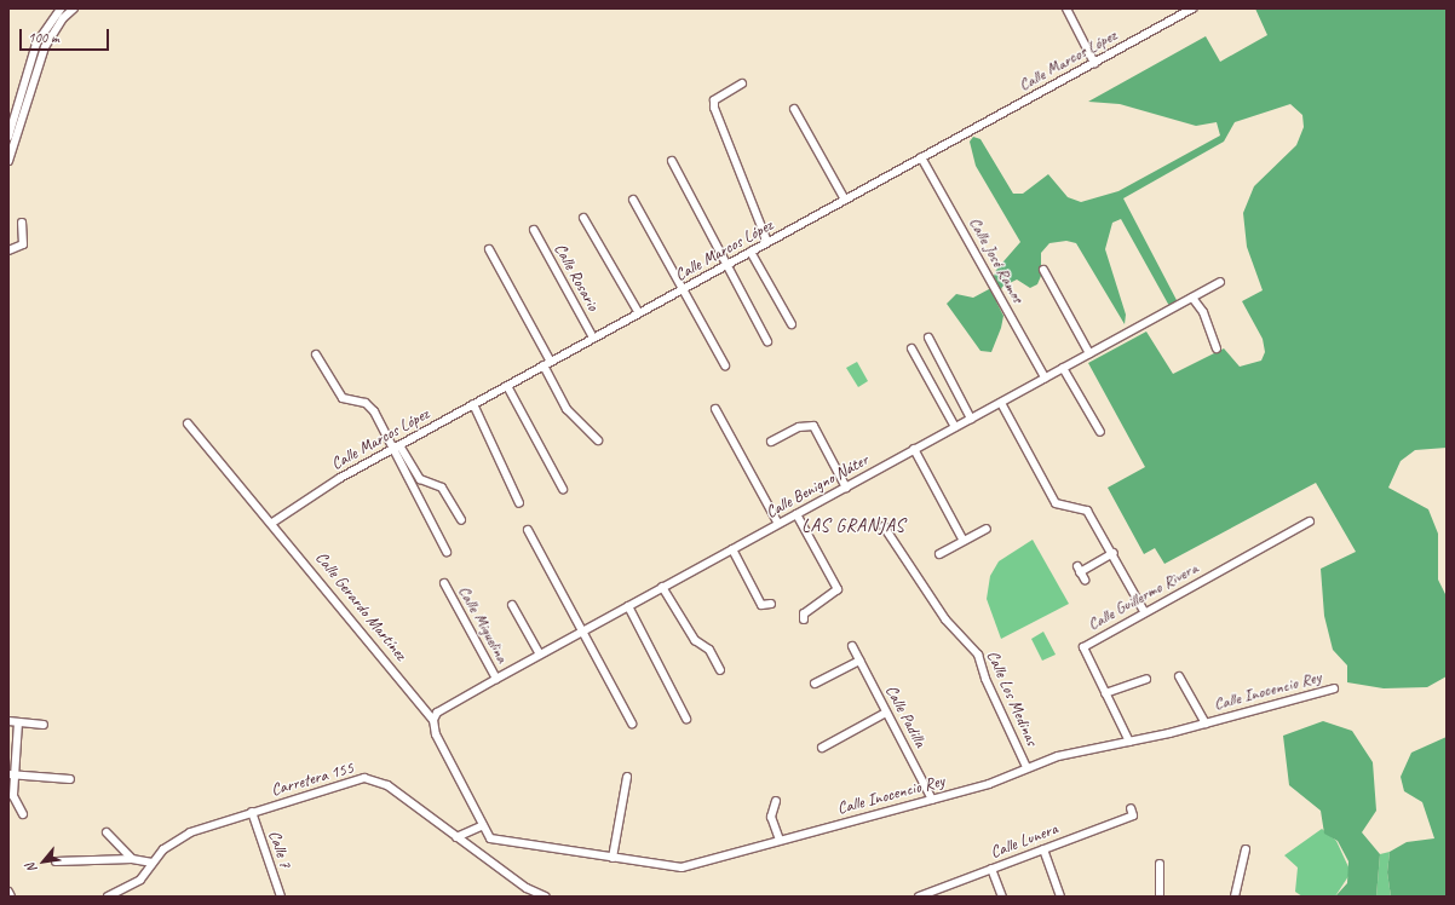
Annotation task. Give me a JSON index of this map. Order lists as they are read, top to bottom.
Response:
{
  "streets": {
    "street": [
      "Calle Marcos López",
      "Calle José Ramos",
      "Calle Rosario",
      "Calle Benigno Náter",
      "Calle Guillermo Rivera",
      "Calle Gerardo Martínez",
      "Calle Miguelina",
      "Calle Inocencio Rey",
      "Calle Los Medinas",
      "Calle Padilla",
      "Carretera 155",
      "Calle Lunera",
      "Calle 7"
    ]
  },
  "crossings": [
    ["Calle Marcos López", "Calle José Ramos"],
    ["Calle Marcos López", "Calle Rosario"],
    ["Calle Marcos López", "Calle Gerardo Martínez"],
    ["Calle José Ramos", "Calle Benigno Náter"],
    ["Calle Benigno Náter", "Calle Gerardo Martínez"],
    ["Calle Benigno Náter", "Calle Miguelina"],
    ["Calle Guillermo Rivera", "Calle Inocencio Rey"],
    ["Calle Gerardo Martínez", "Calle Inocencio Rey"],
    ["Calle Inocencio Rey", "Calle Los Medinas"],
    ["Calle Inocencio Rey", "Calle Padilla"],
    ["Carretera 155", "Calle 7"]
  ],
  "districts": ["LAS GRANJAS"],
  "scale_bar": "100 m",
  "north": "bottom left"
}
